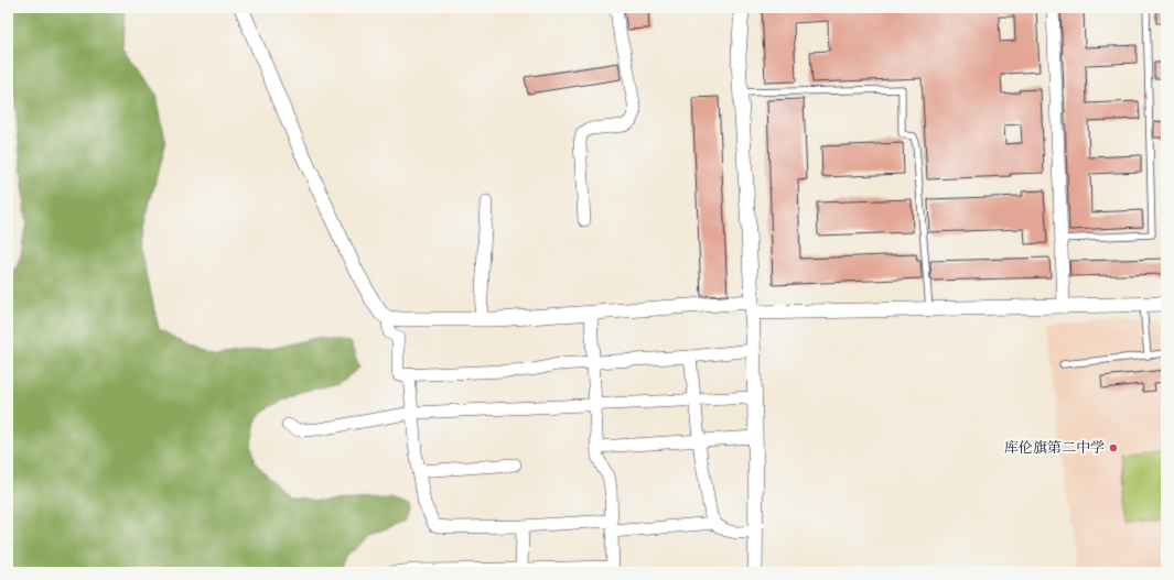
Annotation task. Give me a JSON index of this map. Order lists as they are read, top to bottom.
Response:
{
  "places": ["库伦旗第二中学"]
}
